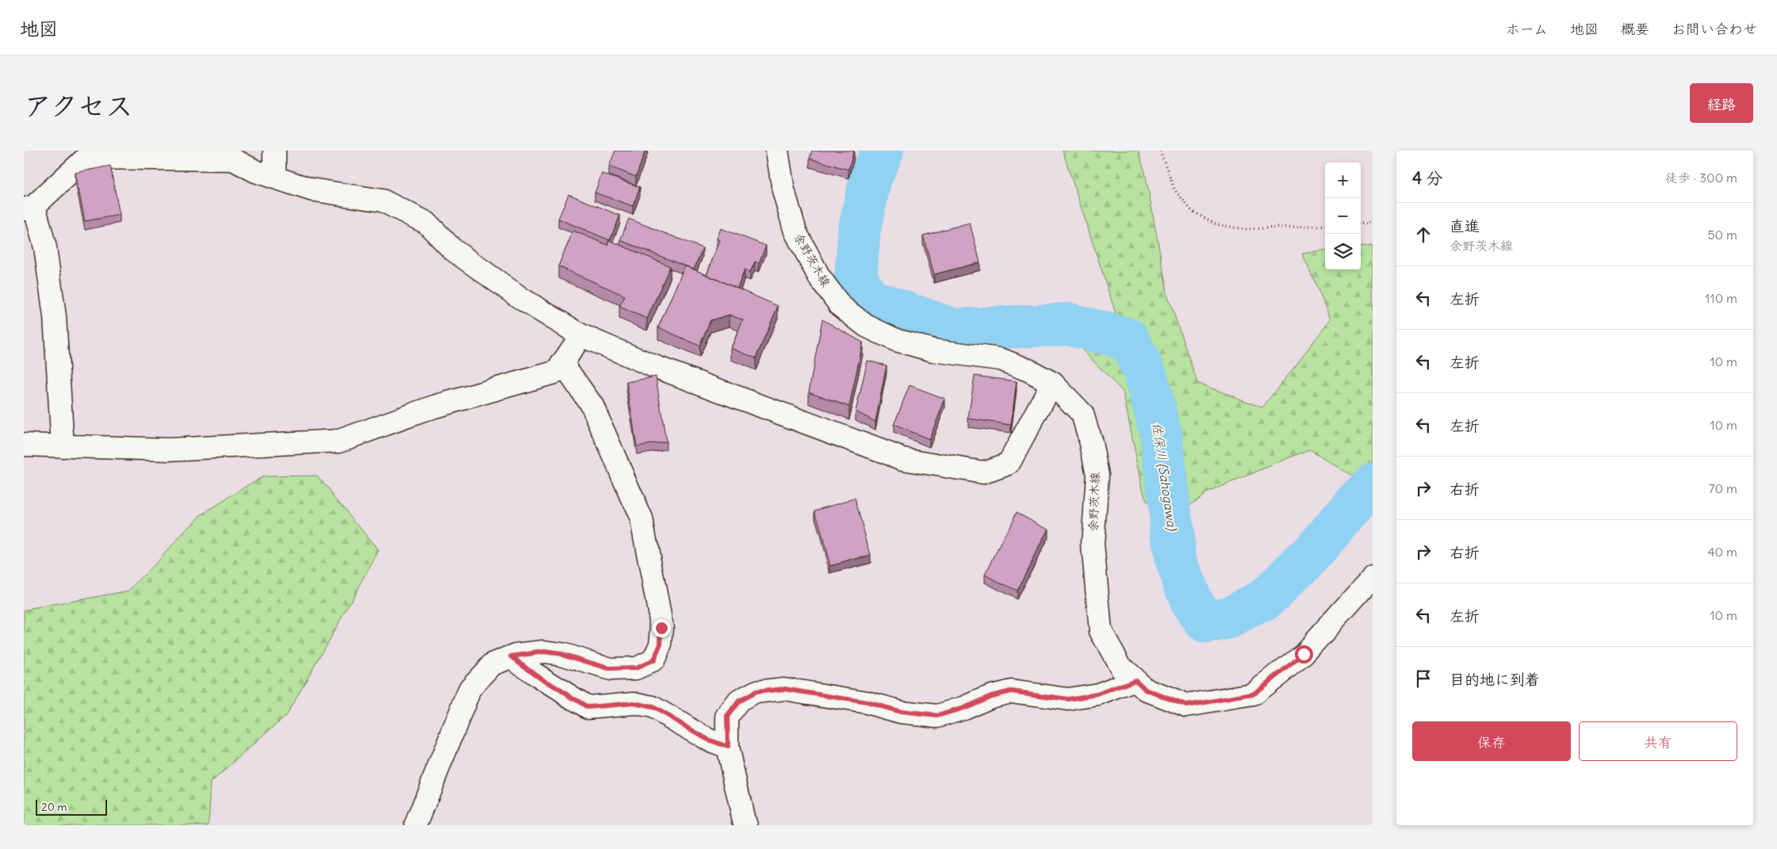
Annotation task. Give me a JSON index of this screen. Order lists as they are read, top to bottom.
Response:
{
  "streets": {
    "street": ["余野茨木線"]
  },
  "water": ["佐保川 (Sahogawa)"],
  "scale_bar": "20 m",
  "page": {
    "header": "地図",
    "nav": [
      "ホーム",
      "地図",
      "概要",
      "お問い合わせ"
    ],
    "title": "アクセス",
    "buttons": [
      "経路",
      ["保存", "共有"]
    ],
    "heading": ["4 分", "徒歩 · 300 m"],
    "map_buttons": ["+", "−"],
    "list": [
      ["直進", "余野茨木線", "50 m"],
      ["左折", "110 m"],
      ["左折", "10 m"],
      ["左折", "10 m"],
      ["右折", "70 m"],
      ["右折", "40 m"],
      ["左折", "10 m"],
      "目的地に到着"
    ],
    "scale": "20 m"
  }
}
